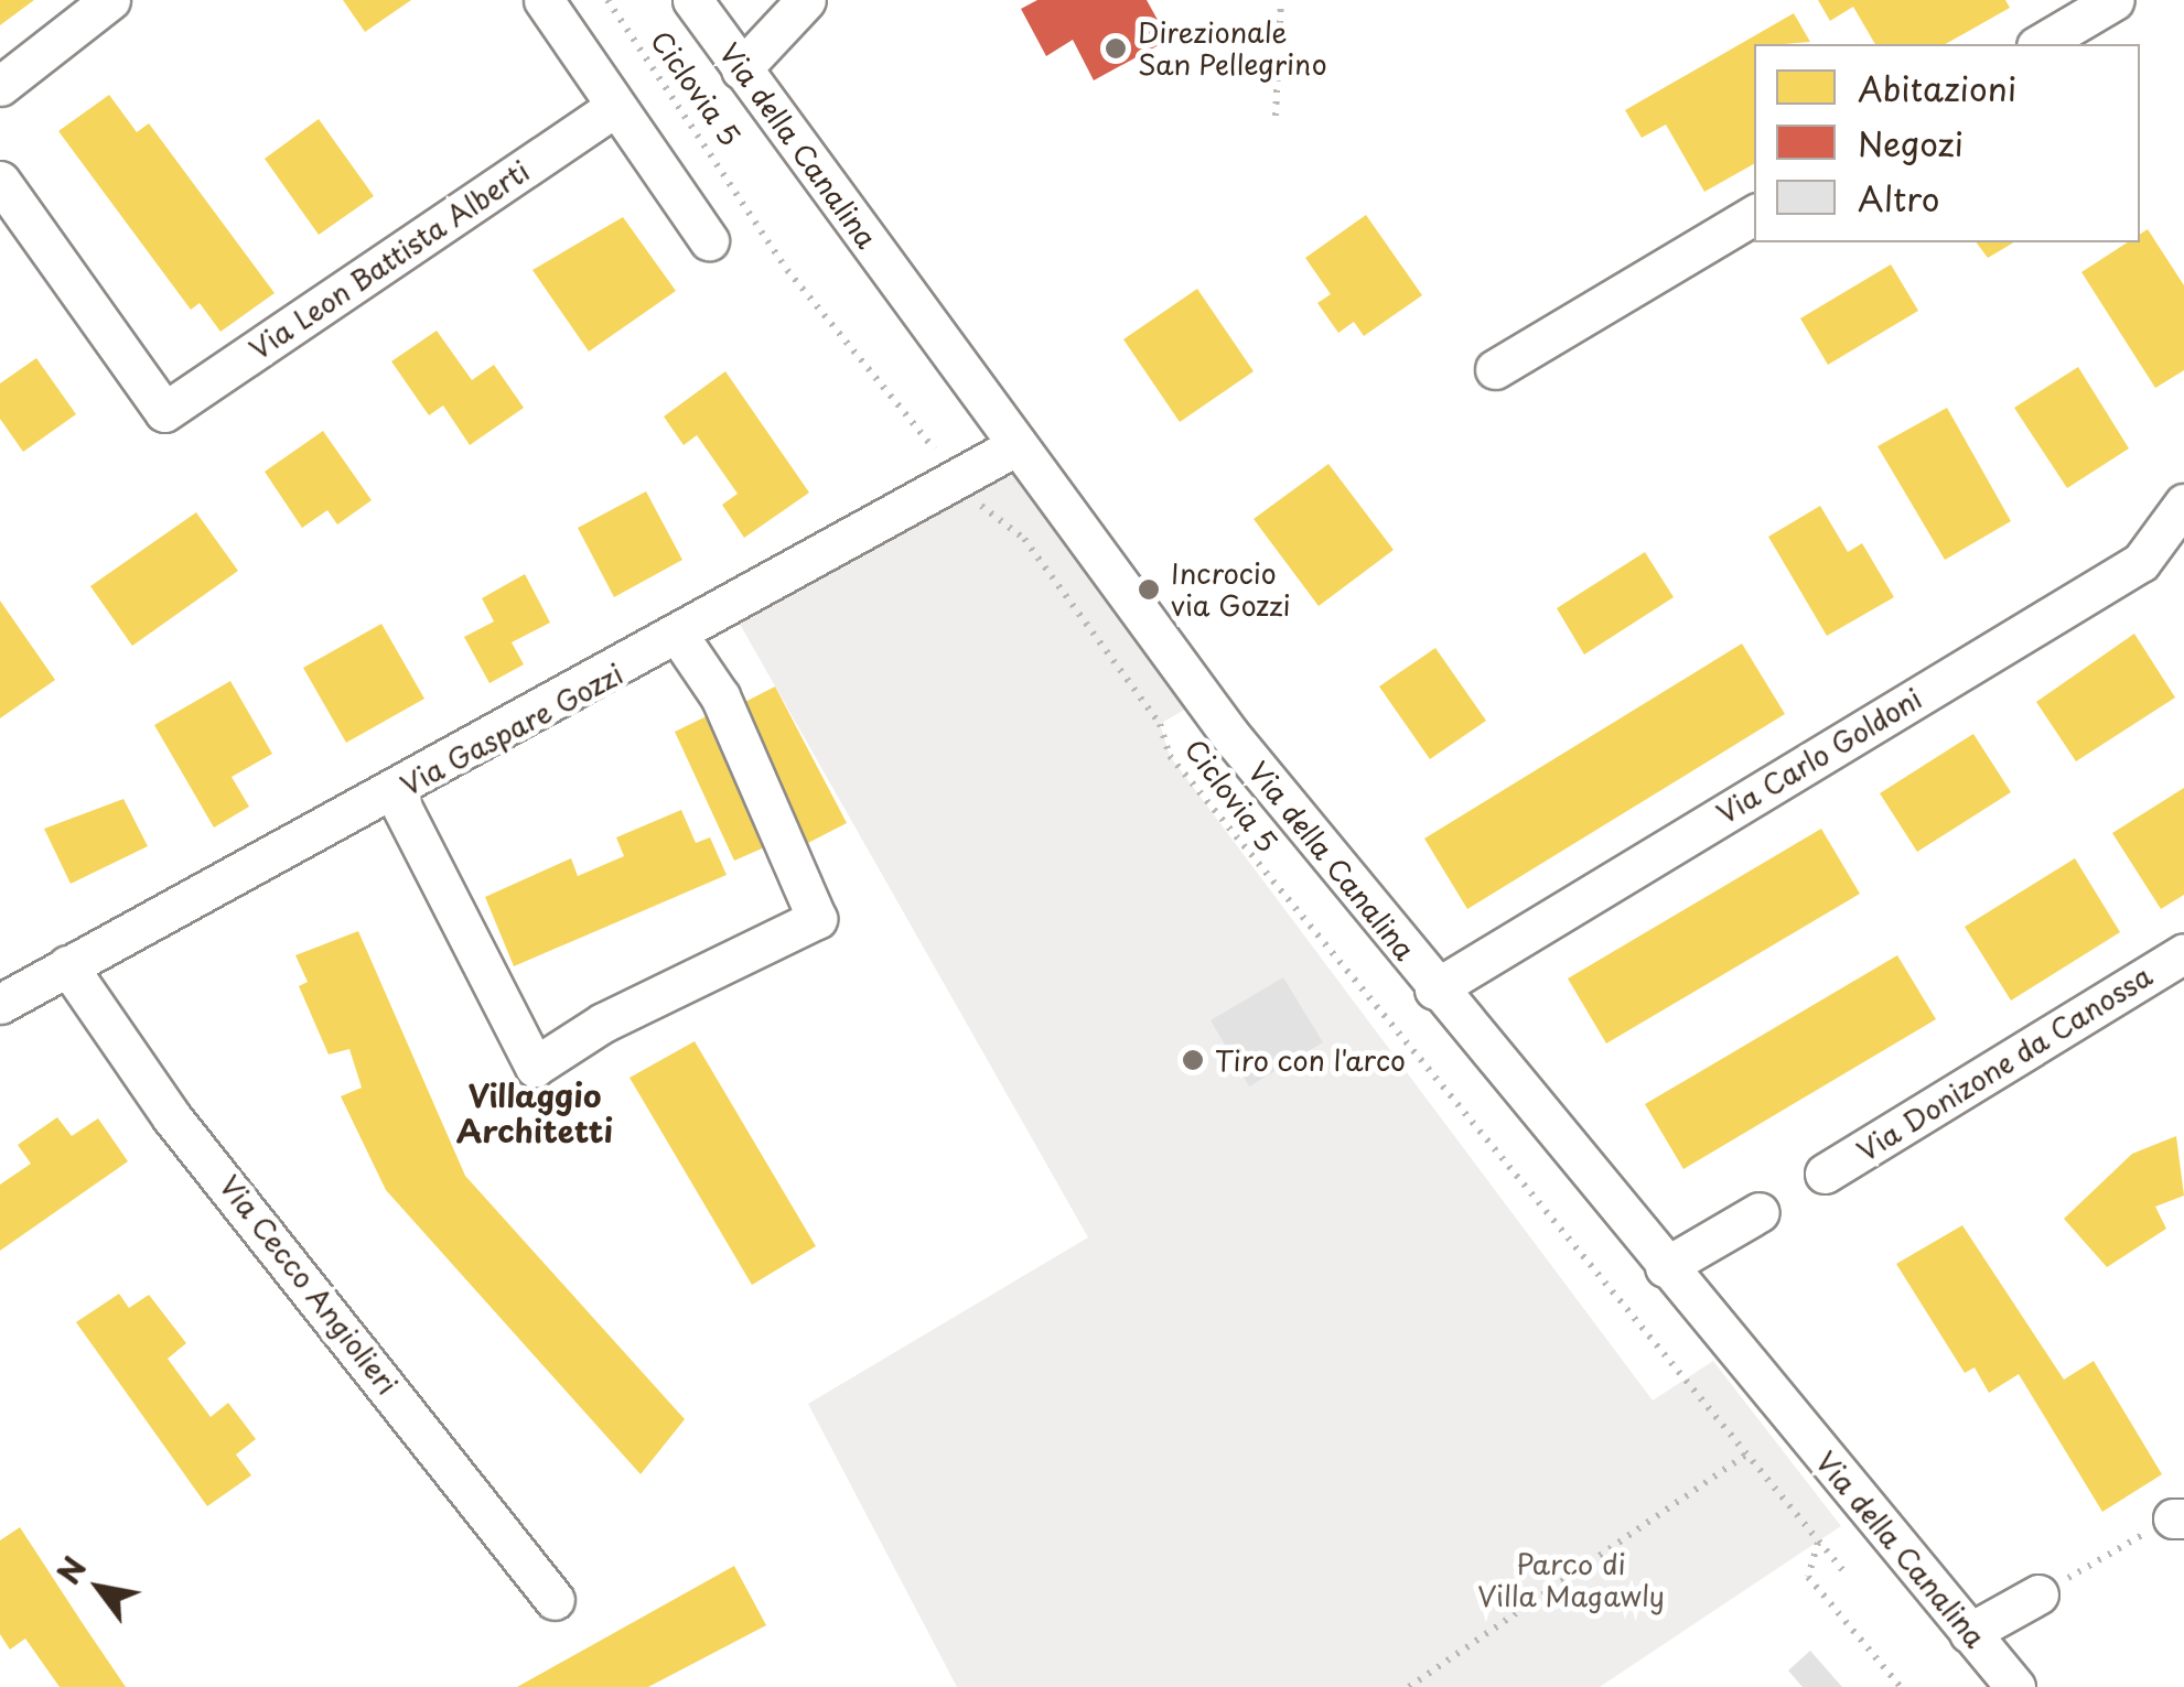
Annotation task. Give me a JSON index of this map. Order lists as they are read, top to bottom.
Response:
{
  "streets": {
    "street": [
      "Via della Canalina",
      "Via Leon Battista Alberti",
      "Via Gaspare Gozzi",
      "Via Carlo Goldoni",
      "Via Donizone da Canossa",
      "Via Cecco Angiolieri"
    ],
    "path": ["Ciclovia 5"]
  },
  "crossings": [
    ["Ciclovia 5", "Via Gaspare Gozzi"],
    ["Via della Canalina", "Via Gaspare Gozzi"],
    ["Via della Canalina", "Via Carlo Goldoni"],
    ["Via Gaspare Gozzi", "Via Cecco Angiolieri"]
  ],
  "districts": ["Villaggio Architetti"],
  "parks": ["Parco di Villa Magawly"],
  "places": ["Direzionale San Pellegrino", "Incrocio via Gozzi", "Tiro con l'arco"],
  "legend": ["Abitazioni", "Negozi", "Altro"],
  "north": "top left"
}
